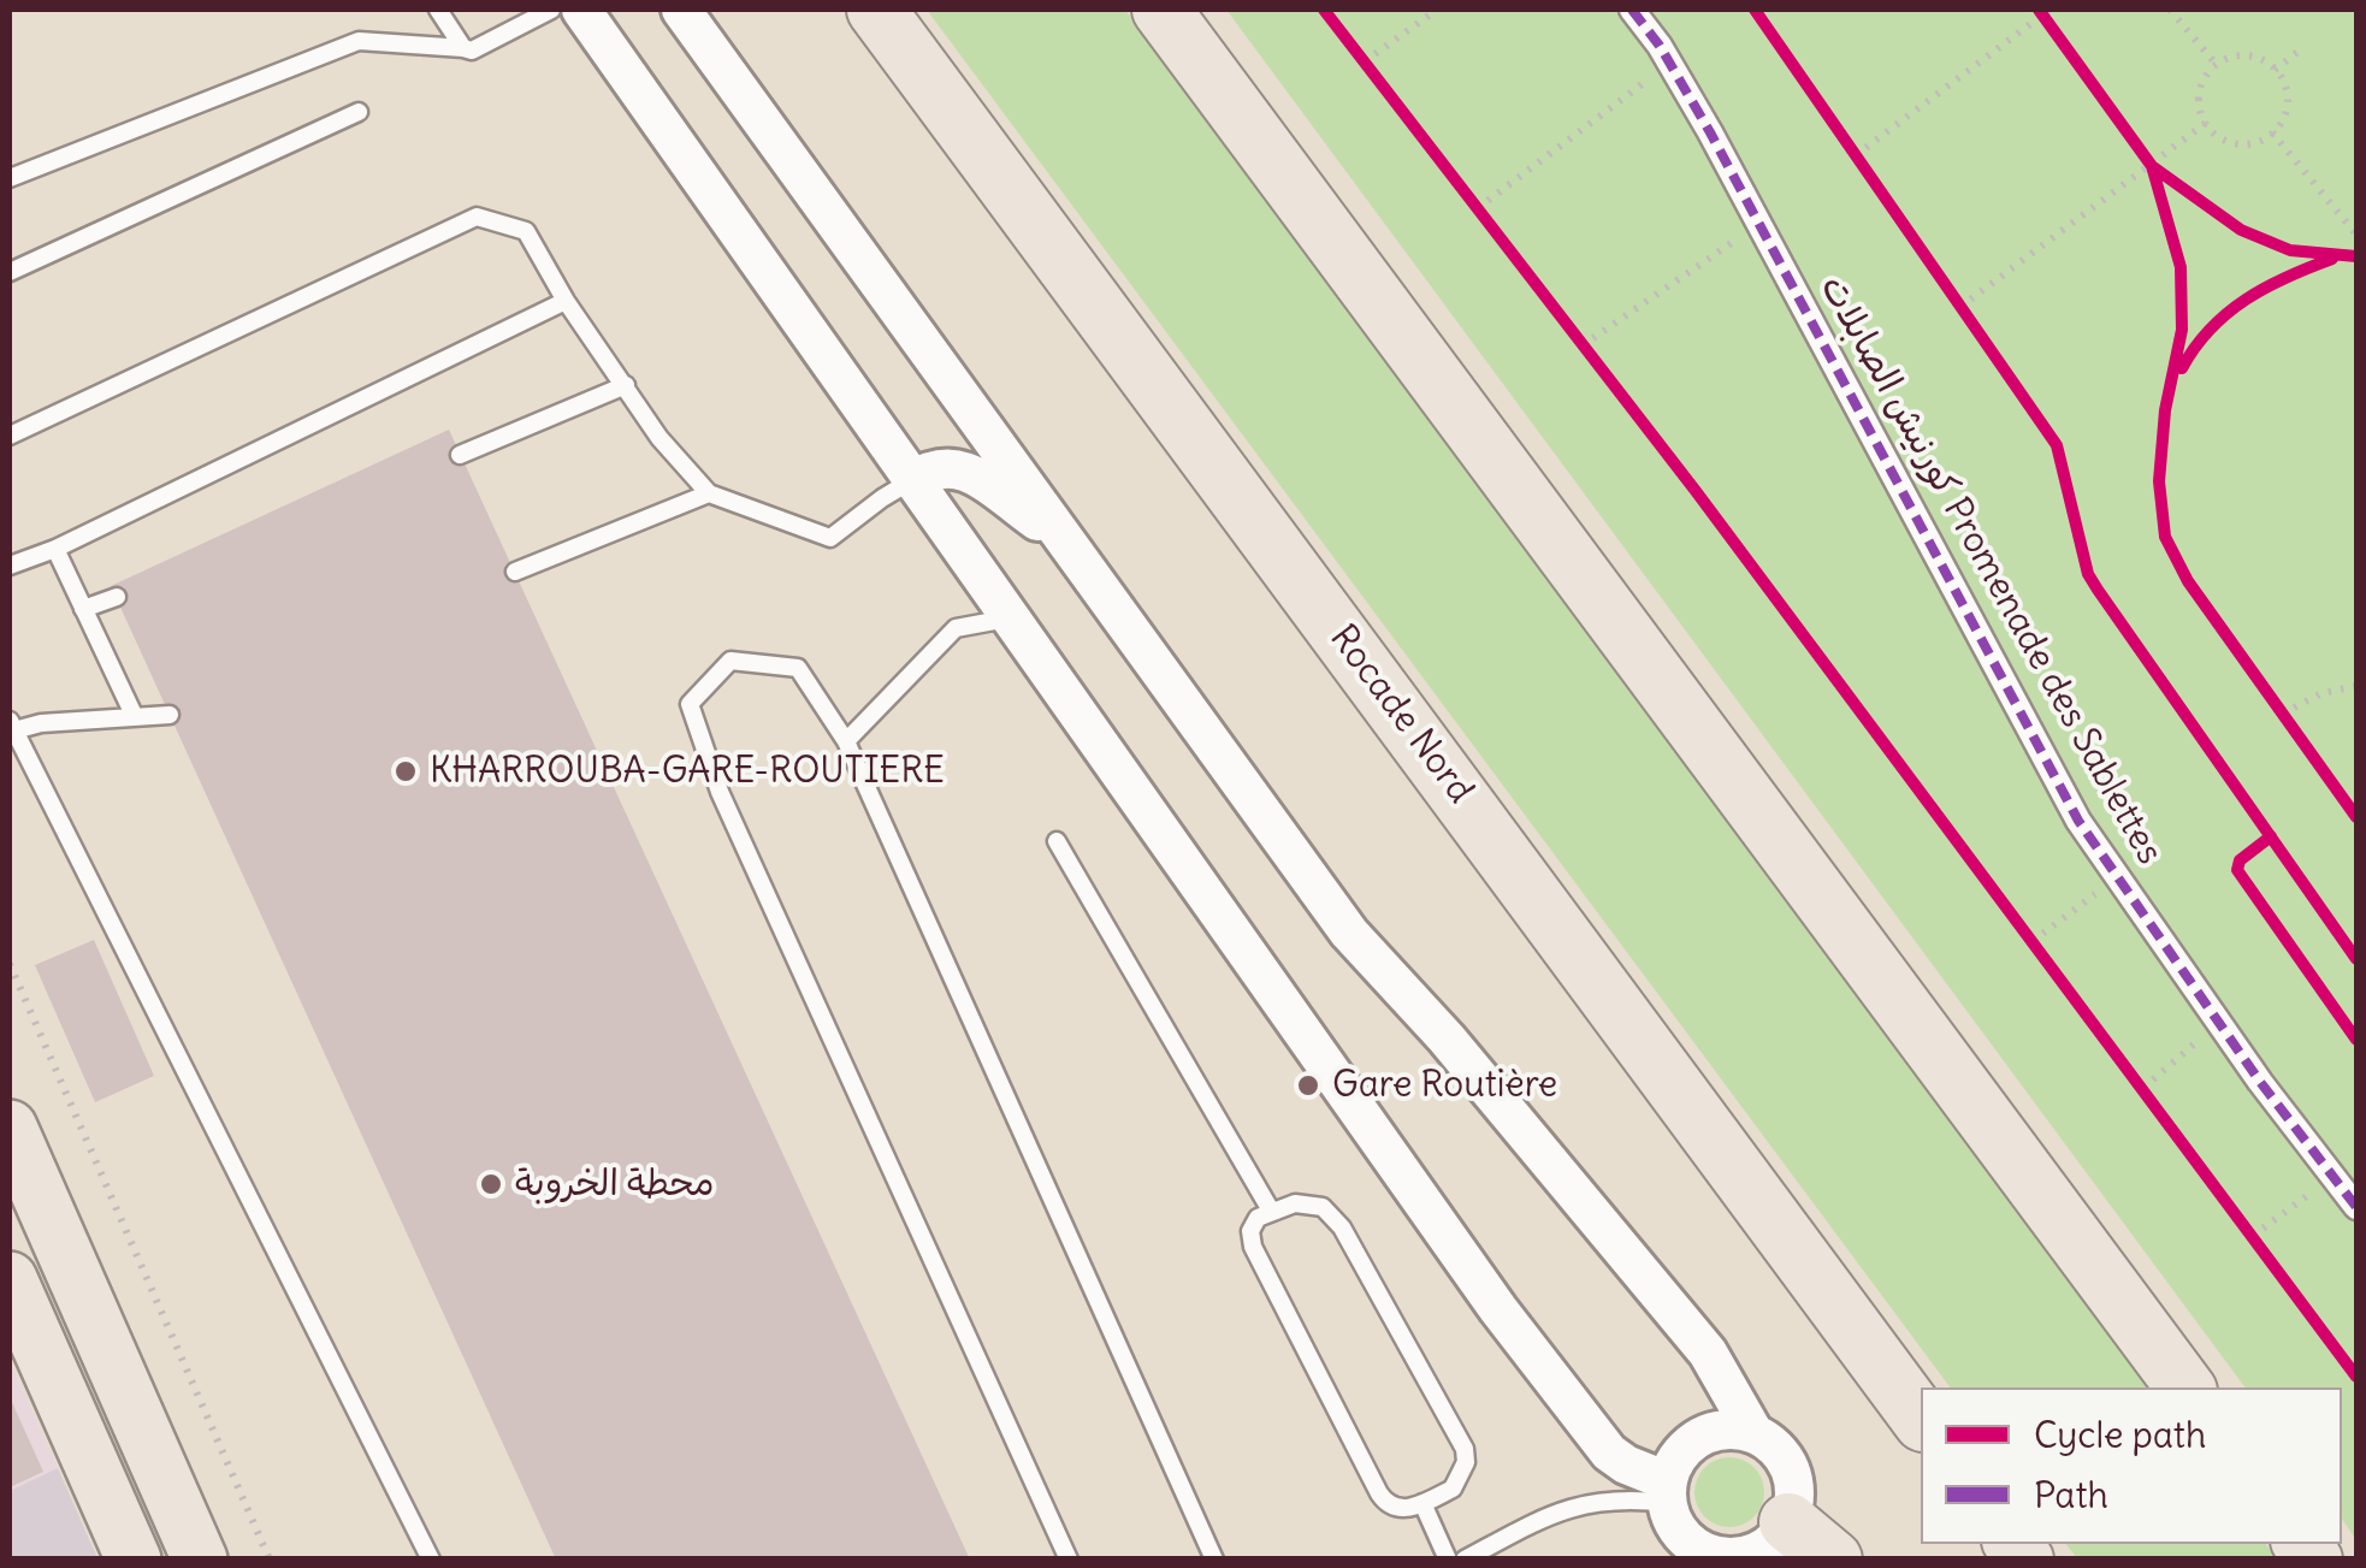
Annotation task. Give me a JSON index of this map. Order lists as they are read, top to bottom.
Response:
{
  "streets": {
    "highway": ["Rocade Nord"],
    "street": ["كورنيش الصابلات Promenade des Sablettes"]
  },
  "places": ["KHARROUBA-GARE-ROUTIERE", "Gare Routière", "محطة الخروبة"],
  "legend": ["Cycle path", "Path"]
}
